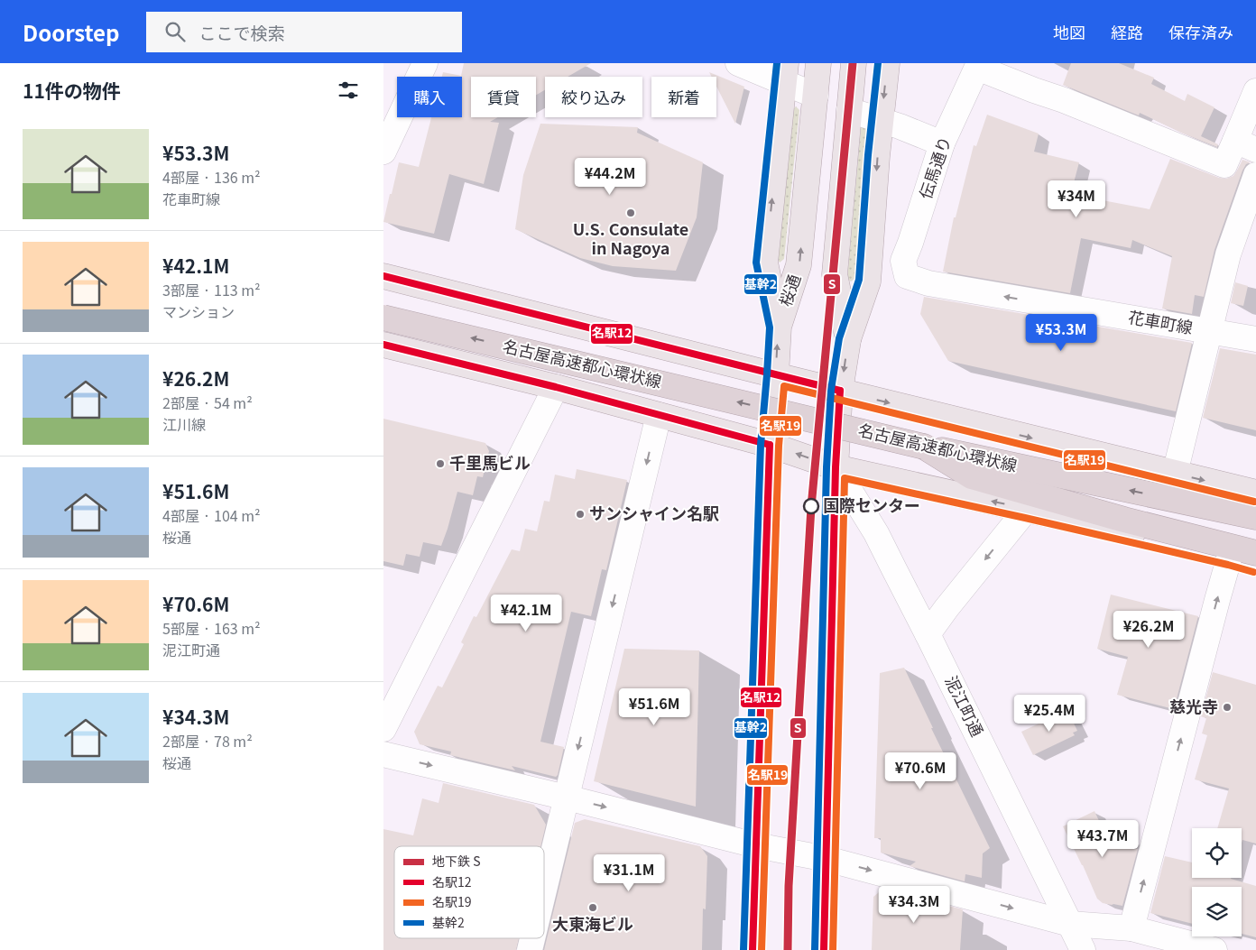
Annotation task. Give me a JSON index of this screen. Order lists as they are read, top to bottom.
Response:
{
  "streets": {
    "highway": ["名古屋高速都心環状線"],
    "main road": ["桜通"],
    "street": ["伝馬通り", "花車町線", "泥江町通"]
  },
  "crossings": [
    ["伝馬通り", "花車町線"]
  ],
  "places": [
    "U.S. Consulate in Nagoya",
    "千里馬ビル",
    "国際センター",
    "サンシャイン名駅",
    "慈光寺",
    "大東海ビル"
  ],
  "lines": [
    "metro line S",
    "transit line 基幹2",
    "transit line 名駅12",
    "transit line 名駅19"
  ],
  "legend": [
    "地下鉄 S",
    "名駅12",
    "名駅19",
    "基幹2"
  ],
  "page": {
    "header": "Doorstep",
    "search": "ここで検索",
    "nav": ["地図", "経路", "保存済み"],
    "heading": "11件の物件",
    "chip": [
      "購入",
      "賃貸",
      "絞り込み",
      "新着"
    ],
    "list": [
      {
        "name": "¥53.3M",
        "note": "4部屋 · 136 m² · 花車町線"
      },
      {
        "name": "¥42.1M",
        "note": "3部屋 · 113 m² · マンション"
      },
      {
        "name": "¥26.2M",
        "note": "2部屋 · 54 m² · 江川線"
      },
      {
        "name": "¥51.6M",
        "note": "4部屋 · 104 m² · 桜通"
      },
      {
        "name": "¥70.6M",
        "note": "5部屋 · 163 m² · 泥江町通"
      },
      {
        "name": "¥34.3M",
        "note": "2部屋 · 78 m² · 桜通"
      }
    ],
    "price": [
      "¥44.2M",
      "¥34M",
      "¥53.3M",
      "¥42.1M",
      "¥26.2M",
      "¥51.6M",
      "¥25.4M",
      "¥70.6M",
      "¥43.7M",
      "¥31.1M",
      "¥34.3M"
    ]
  }
}
